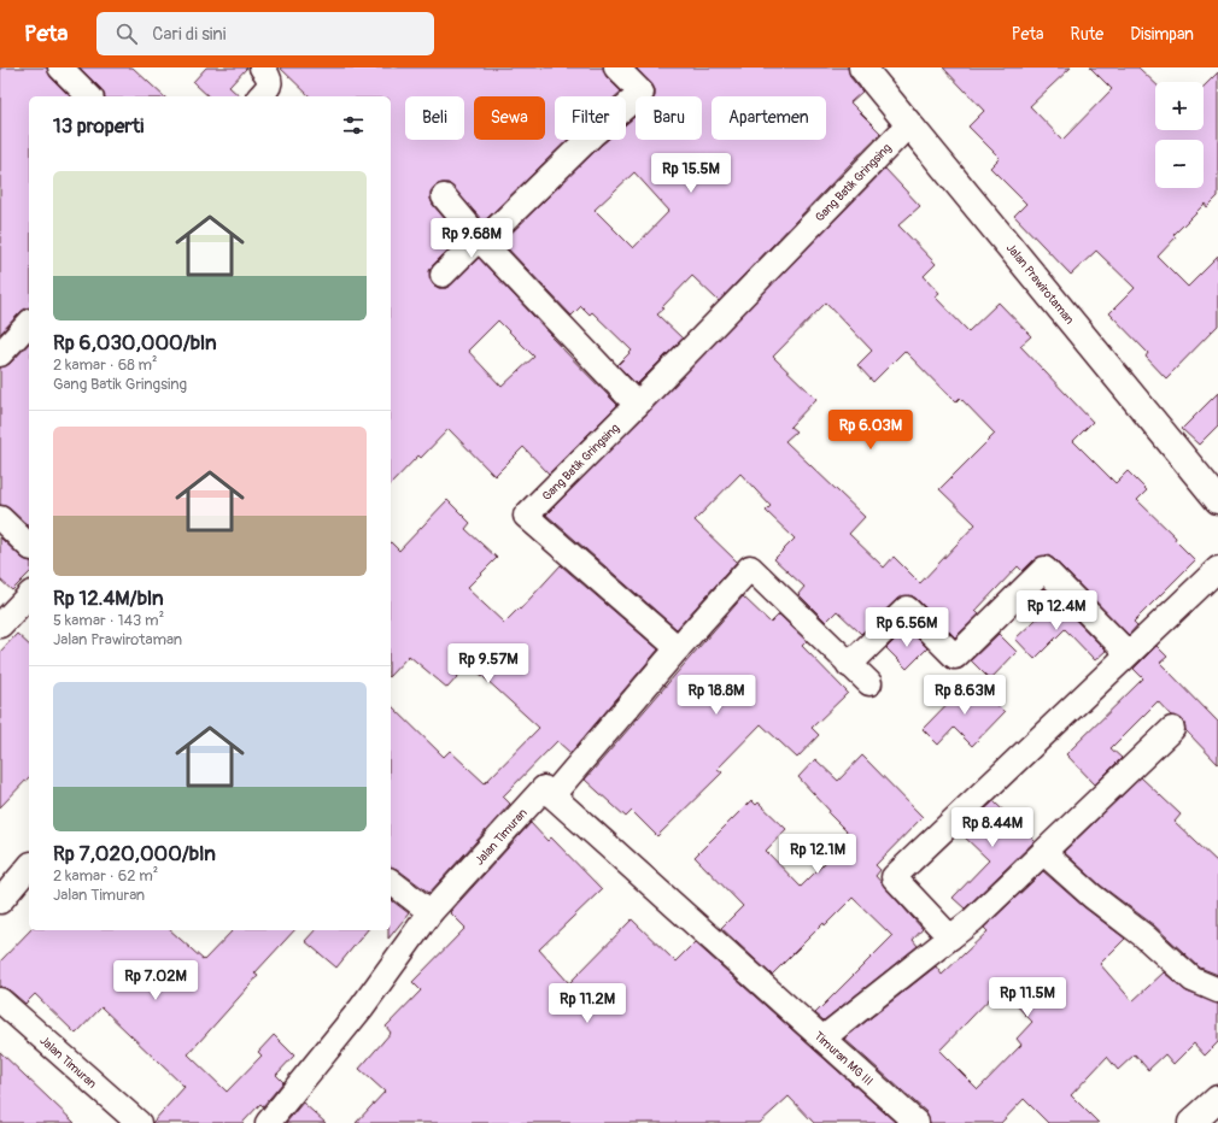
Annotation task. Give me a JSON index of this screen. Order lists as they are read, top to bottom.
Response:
{
  "streets": {
    "street": [
      "Gang Batik Gringsing",
      "Jalan Prawirotaman",
      "Jalan Timuran",
      "Timuran MG III"
    ]
  },
  "crossings": [
    ["Gang Batik Gringsing", "Jalan Prawirotaman"],
    ["Jalan Timuran", "Timuran MG III"]
  ],
  "page": {
    "header": "Peta",
    "search": "Cari di sini",
    "nav": ["Peta", "Rute", "Disimpan"],
    "map_buttons": ["+", "−"],
    "chip": [
      "Beli",
      "Sewa",
      "Filter",
      "Baru",
      "Apartemen"
    ],
    "heading": "13 properti",
    "price": [
      "Rp 15.5M",
      "Rp 9.68M",
      "Rp 6.03M",
      "Rp 12.4M",
      "Rp 6.56M",
      "Rp 9.57M",
      "Rp 18.8M",
      "Rp 8.63M",
      "Rp 8.44M",
      "Rp 12.1M",
      "Rp 7.02M",
      "Rp 11.5M",
      "Rp 11.2M"
    ],
    "list": [
      {
        "name": "Rp 6,030,000/bln",
        "note": "2 kamar · 68 m² · Gang Batik Gringsing"
      },
      {
        "name": "Rp 12.4M/bln",
        "note": "5 kamar · 143 m² · Jalan Prawirotaman"
      },
      {
        "name": "Rp 7,020,000/bln",
        "note": "2 kamar · 62 m² · Jalan Timuran"
      }
    ]
  }
}
